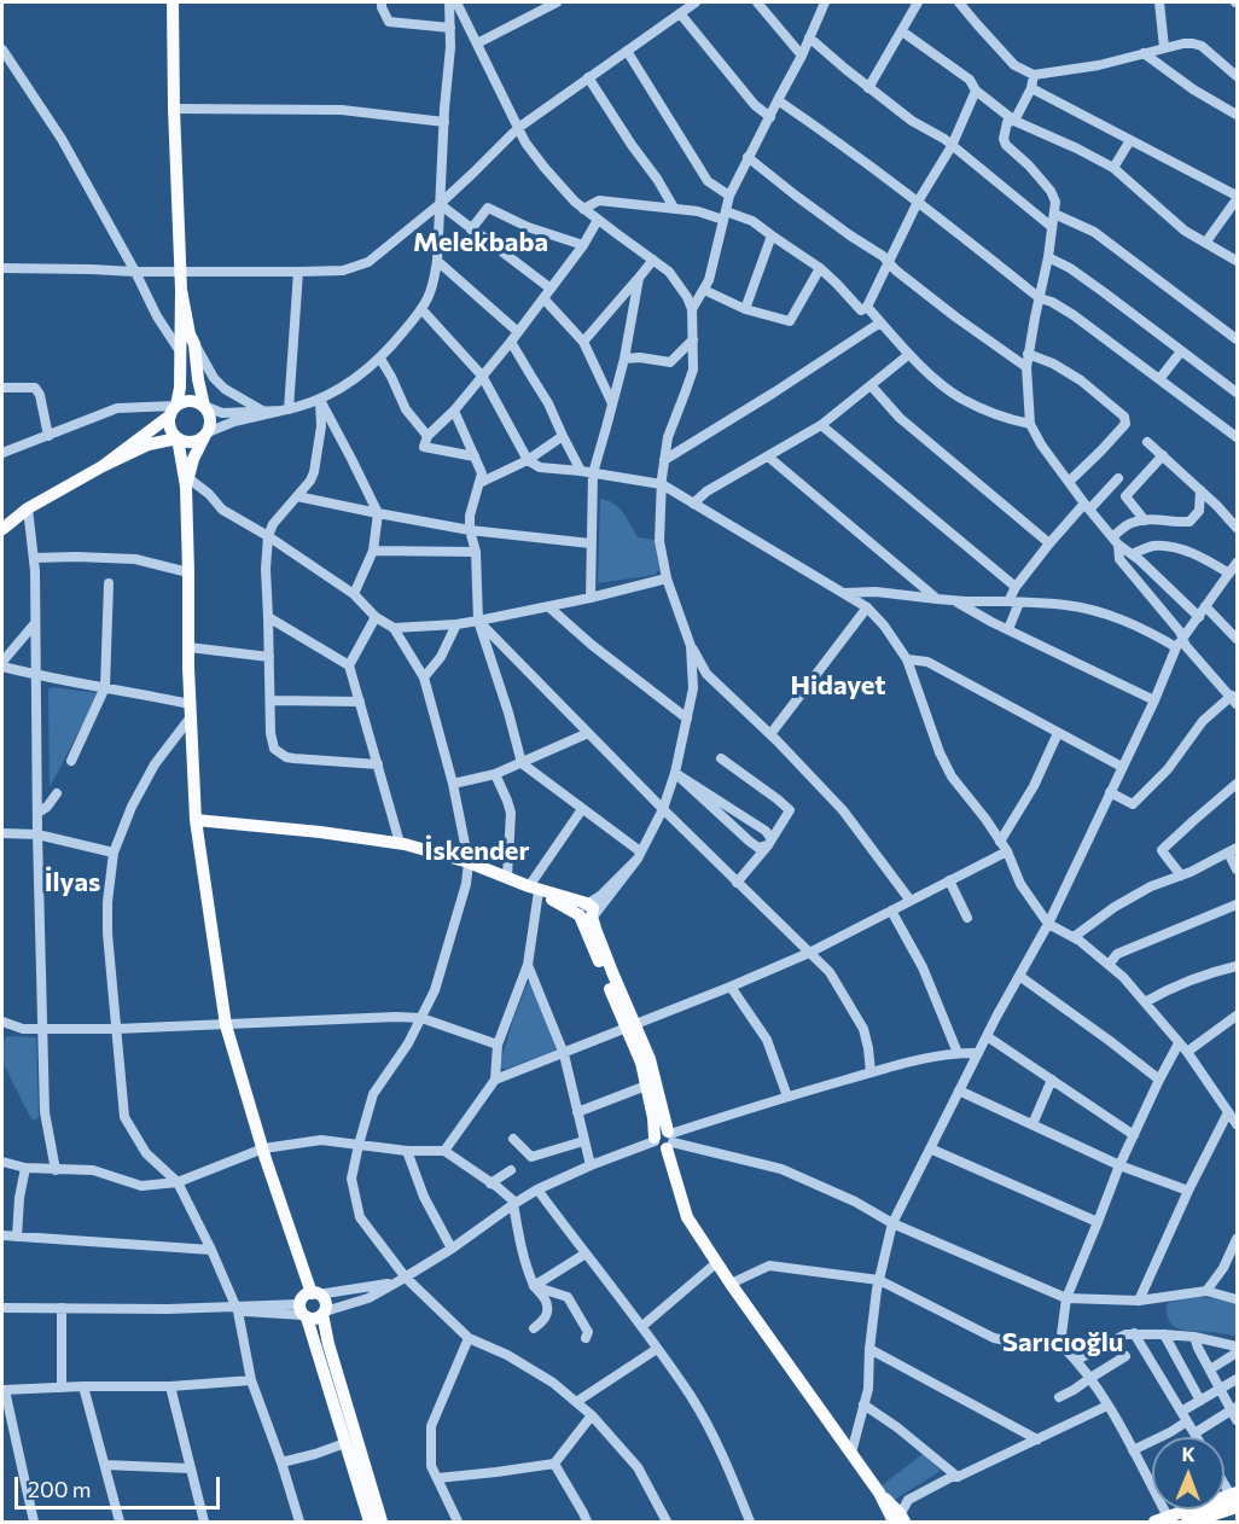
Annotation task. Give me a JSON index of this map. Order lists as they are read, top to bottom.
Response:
{
  "districts": [
    "Melekbaba",
    "Hidayet",
    "İskender",
    "İlyas",
    "Sarıcıoğlu"
  ],
  "scale_bar": "200 m",
  "north": "top"
}
